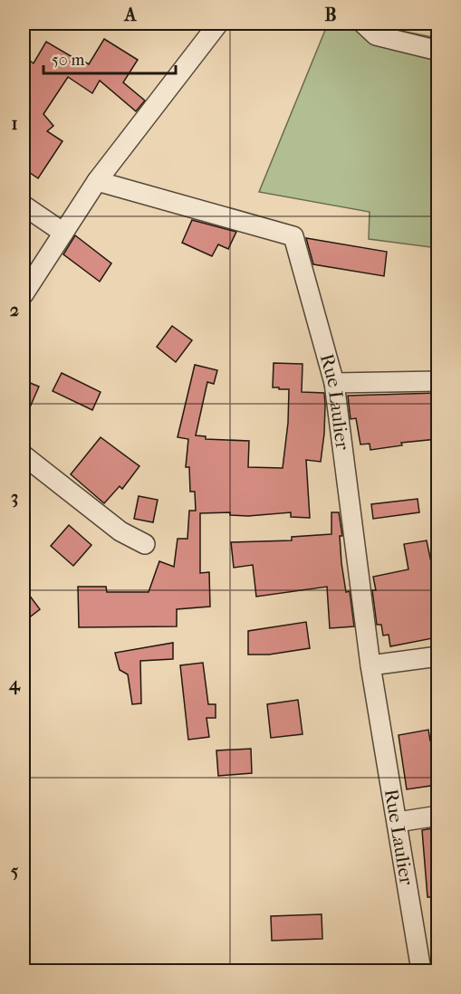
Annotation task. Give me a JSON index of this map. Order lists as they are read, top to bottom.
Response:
{
  "streets": {
    "street": ["Rue Laulier"]
  },
  "scale_bar": "50 m",
  "grid": {
    "columns": ["A", "B"],
    "rows": [
      "1",
      "2",
      "3",
      "4",
      "5"
    ]
  }
}
